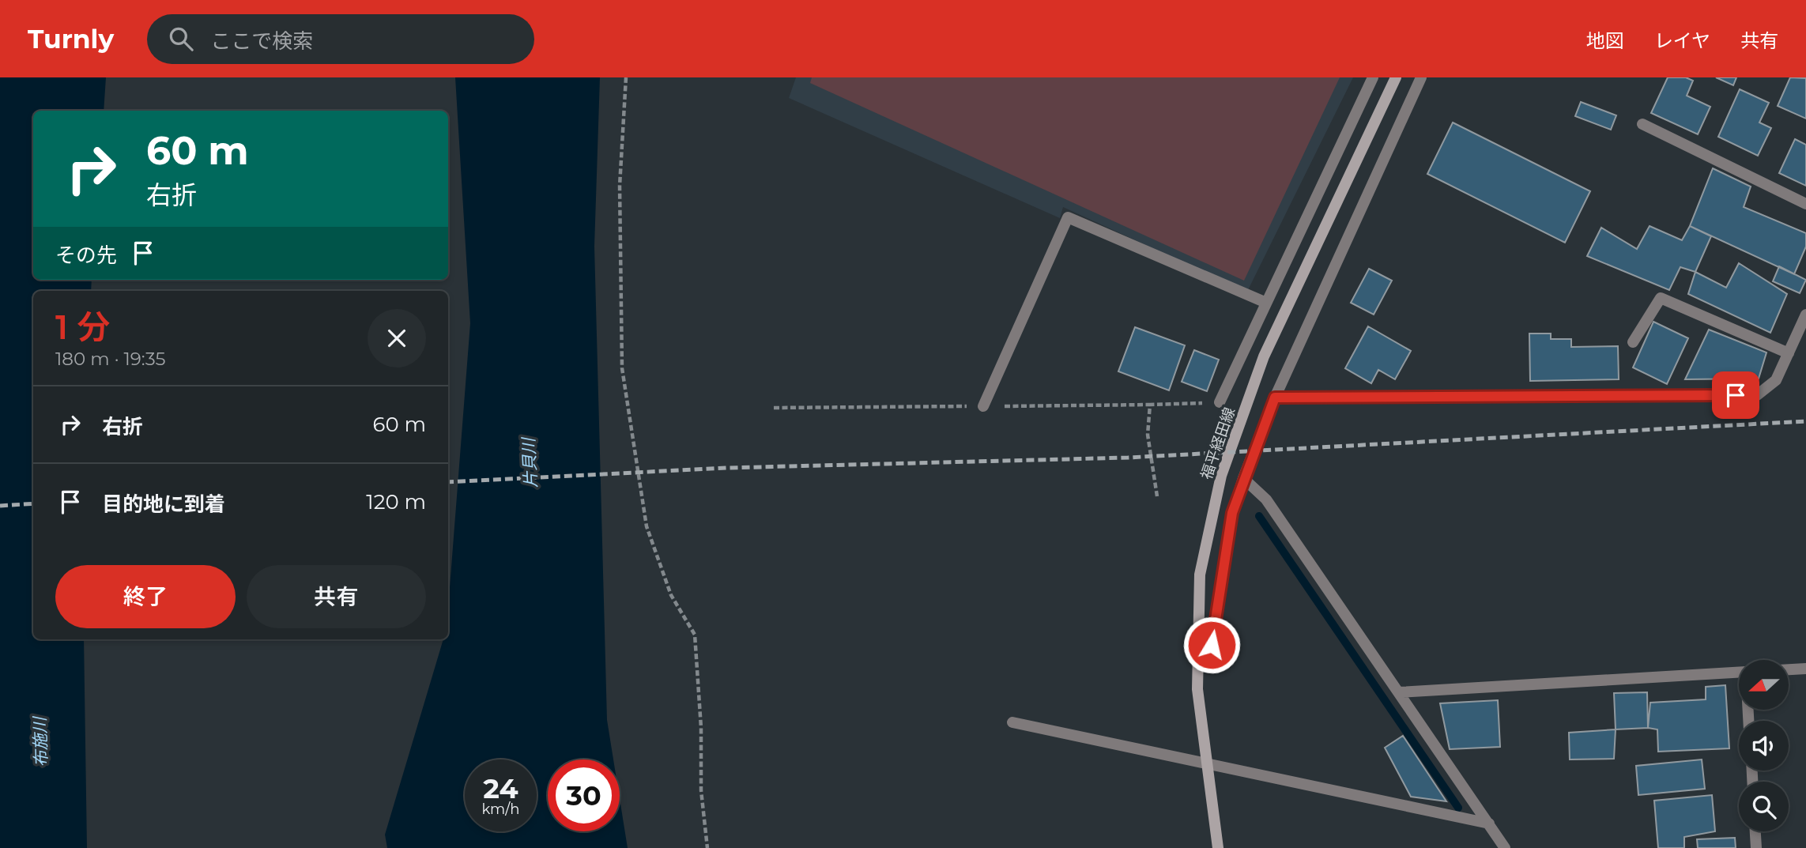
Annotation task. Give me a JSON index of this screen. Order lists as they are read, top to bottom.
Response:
{
  "streets": {
    "main road": ["福平経田線"]
  },
  "water": ["片貝川", "布施川"],
  "north": "left",
  "page": {
    "header": "Turnly",
    "search": "ここで検索",
    "nav": ["地図", "レイヤ", "共有"],
    "turn": ["60 m", "右折"],
    "then": "その先",
    "heading": ["1 分", "180 m · 19:35"],
    "list": [
      {
        "name": "右折",
        "value": "60 m"
      },
      {
        "name": "目的地に到着",
        "value": "120 m"
      }
    ],
    "buttons": ["終了", "共有"],
    "speed": "24 km/h",
    "limit": "30"
  }
}
